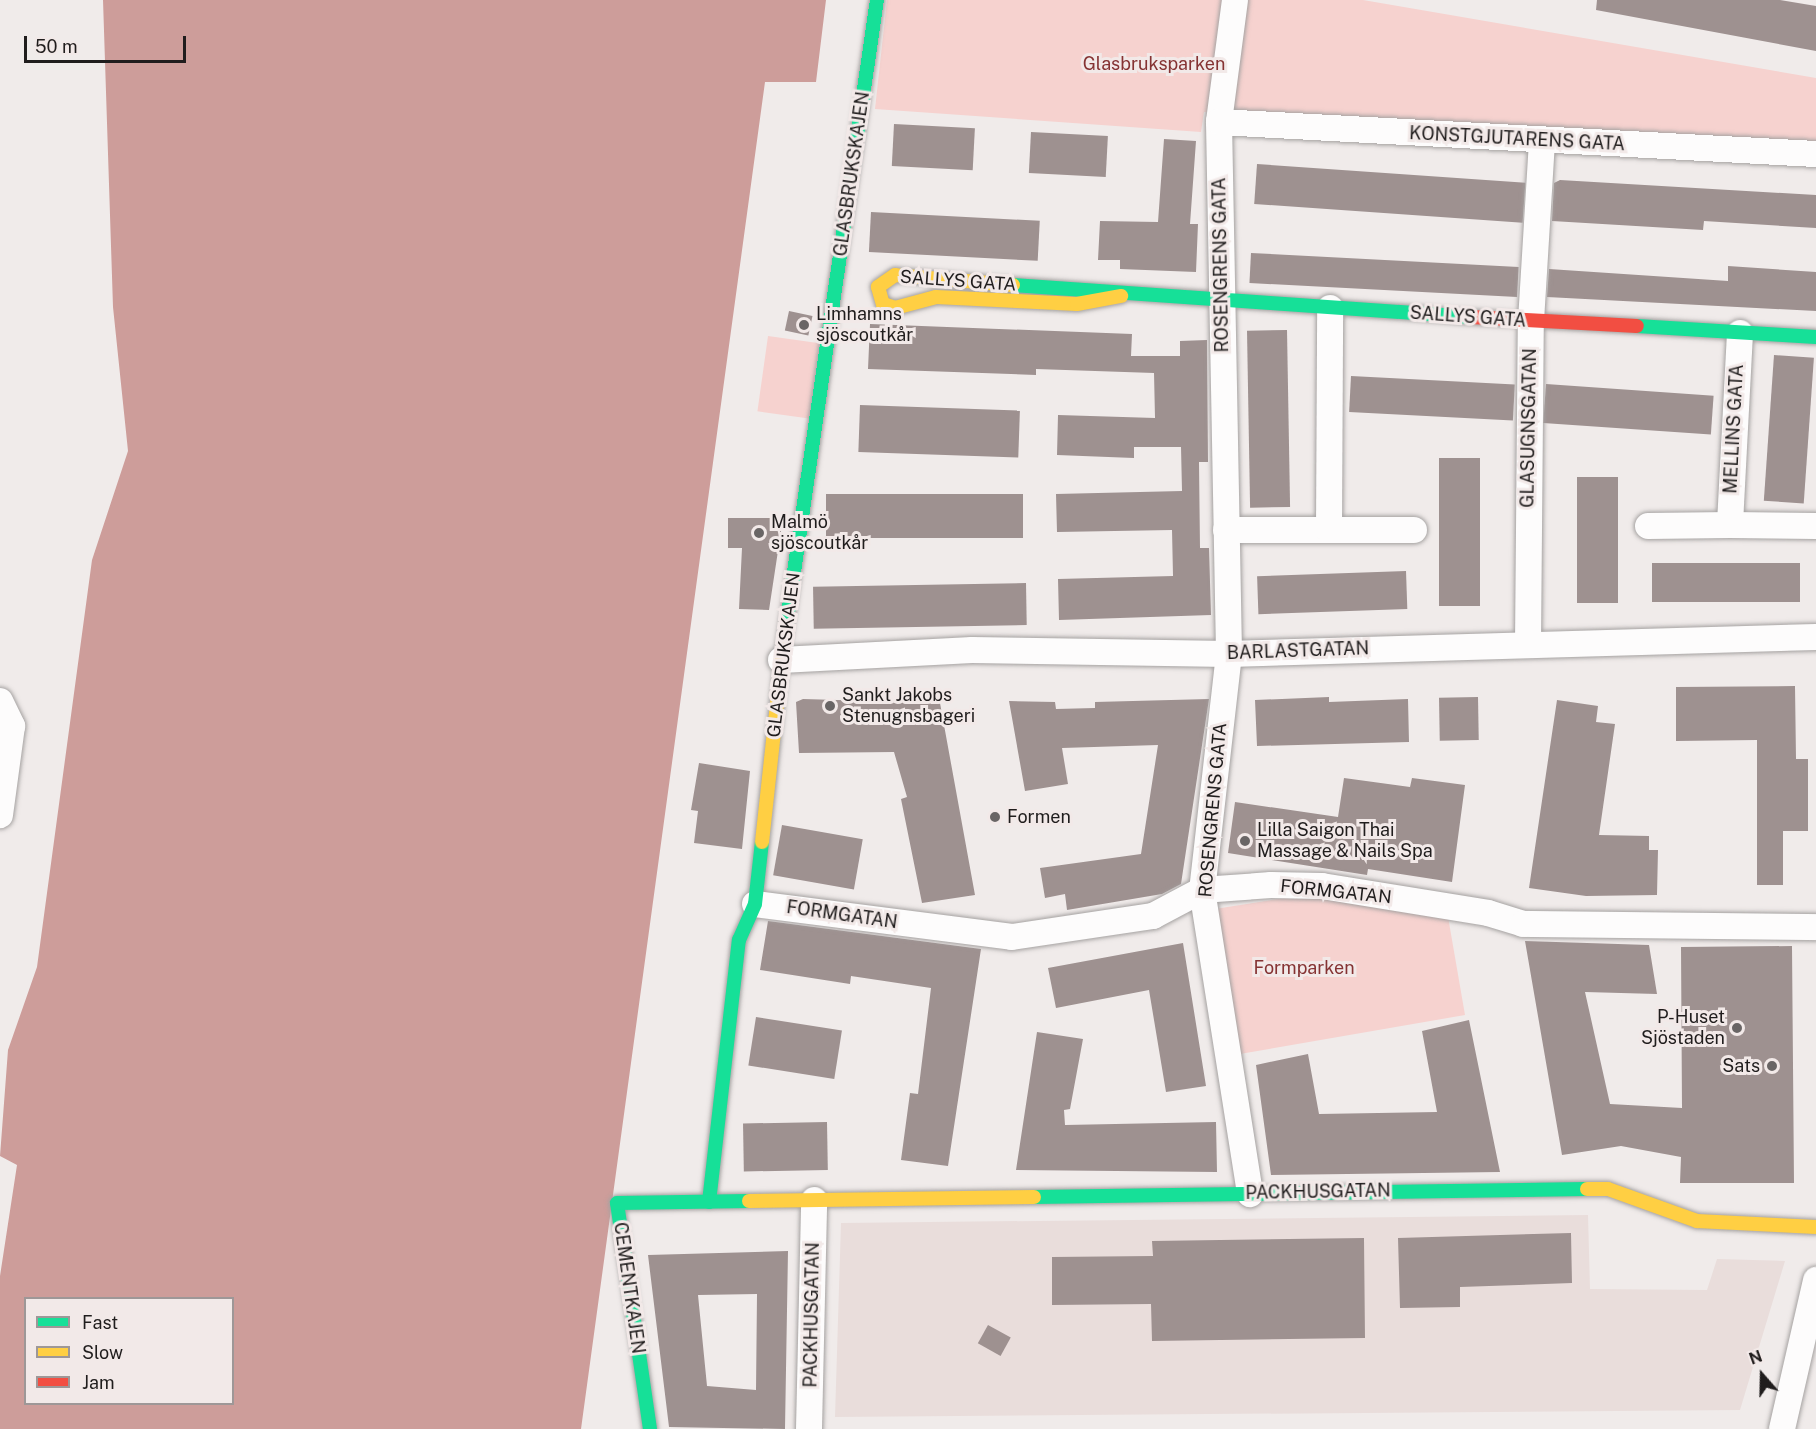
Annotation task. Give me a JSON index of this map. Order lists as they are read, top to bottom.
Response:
{
  "streets": {
    "street": [
      "KONSTGJUTARENS GATA",
      "GLASBRUKSKAJEN",
      "ROSENGRENS GATA",
      "SALLYS GATA",
      "GLASUGNSGATAN",
      "MELLINS GATA",
      "BARLASTGATAN",
      "FORMGATAN",
      "PACKHUSGATAN",
      "CEMENTKAJEN"
    ]
  },
  "crossings": [
    ["KONSTGJUTARENS GATA", "ROSENGRENS GATA"],
    ["KONSTGJUTARENS GATA", "GLASUGNSGATAN"],
    ["GLASBRUKSKAJEN", "BARLASTGATAN"],
    ["GLASBRUKSKAJEN", "FORMGATAN"],
    ["GLASBRUKSKAJEN", "PACKHUSGATAN"],
    ["GLASBRUKSKAJEN", "CEMENTKAJEN"],
    ["ROSENGRENS GATA", "SALLYS GATA"],
    ["ROSENGRENS GATA", "BARLASTGATAN"],
    ["ROSENGRENS GATA", "FORMGATAN"],
    ["ROSENGRENS GATA", "PACKHUSGATAN"],
    ["SALLYS GATA", "GLASUGNSGATAN"],
    ["SALLYS GATA", "MELLINS GATA"],
    ["GLASUGNSGATAN", "BARLASTGATAN"],
    ["PACKHUSGATAN", "CEMENTKAJEN"]
  ],
  "parks": ["Glasbruksparken", "Formparken"],
  "places": [
    "Limhamns sjöscoutkår",
    "Malmö sjöscoutkår",
    "Sankt Jakobs Stenugnsbageri",
    "Formen",
    "Lilla Saigon Thai Massage & Nails Spa",
    "P-Huset Sjöstaden",
    "Sats"
  ],
  "legend": ["Fast", "Slow", "Jam"],
  "scale_bar": "50 m",
  "north": "top"
}
